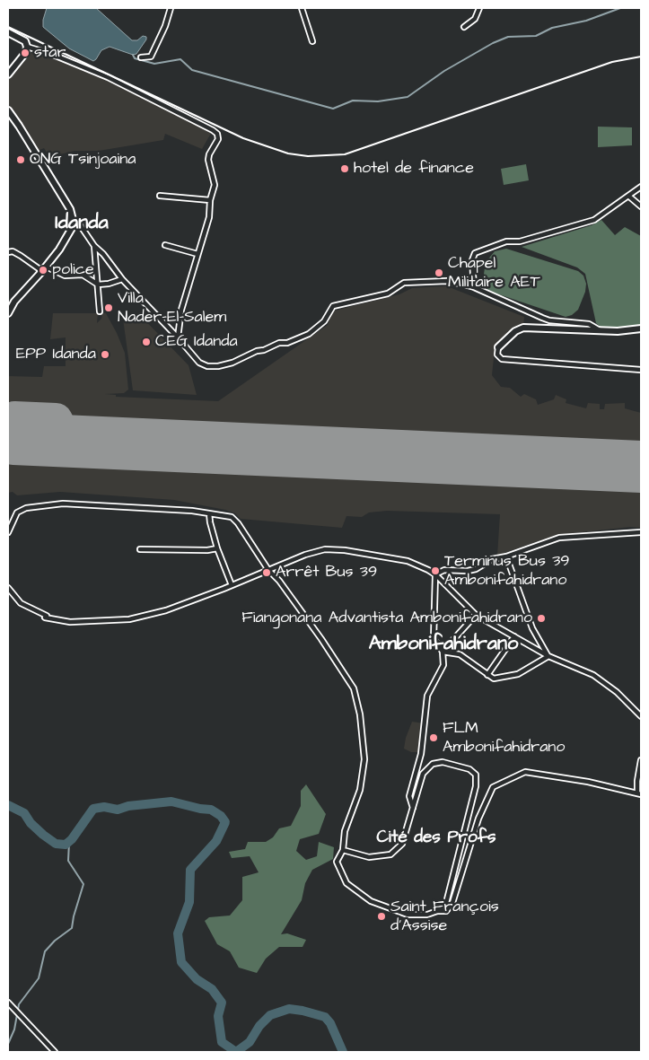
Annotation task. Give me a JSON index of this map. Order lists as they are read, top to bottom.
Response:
{
  "districts": ["Idanda", "Ambonifahidrano", "Cité des Profs"],
  "places": [
    "star",
    "ONG Tsinjoaina",
    "hotel de finance",
    "police",
    "Chapel Militaire AET",
    "Villa Nader-El-Salem",
    "CEG Idanda",
    "EPP Idanda",
    "Terminus Bus 39 Ambonifahidrano",
    "Arrêt Bus 39",
    "Fiangonana Advantista Ambonifahidrano",
    "FLM Ambonifahidrano",
    "Saint François d'Assise"
  ]
}
